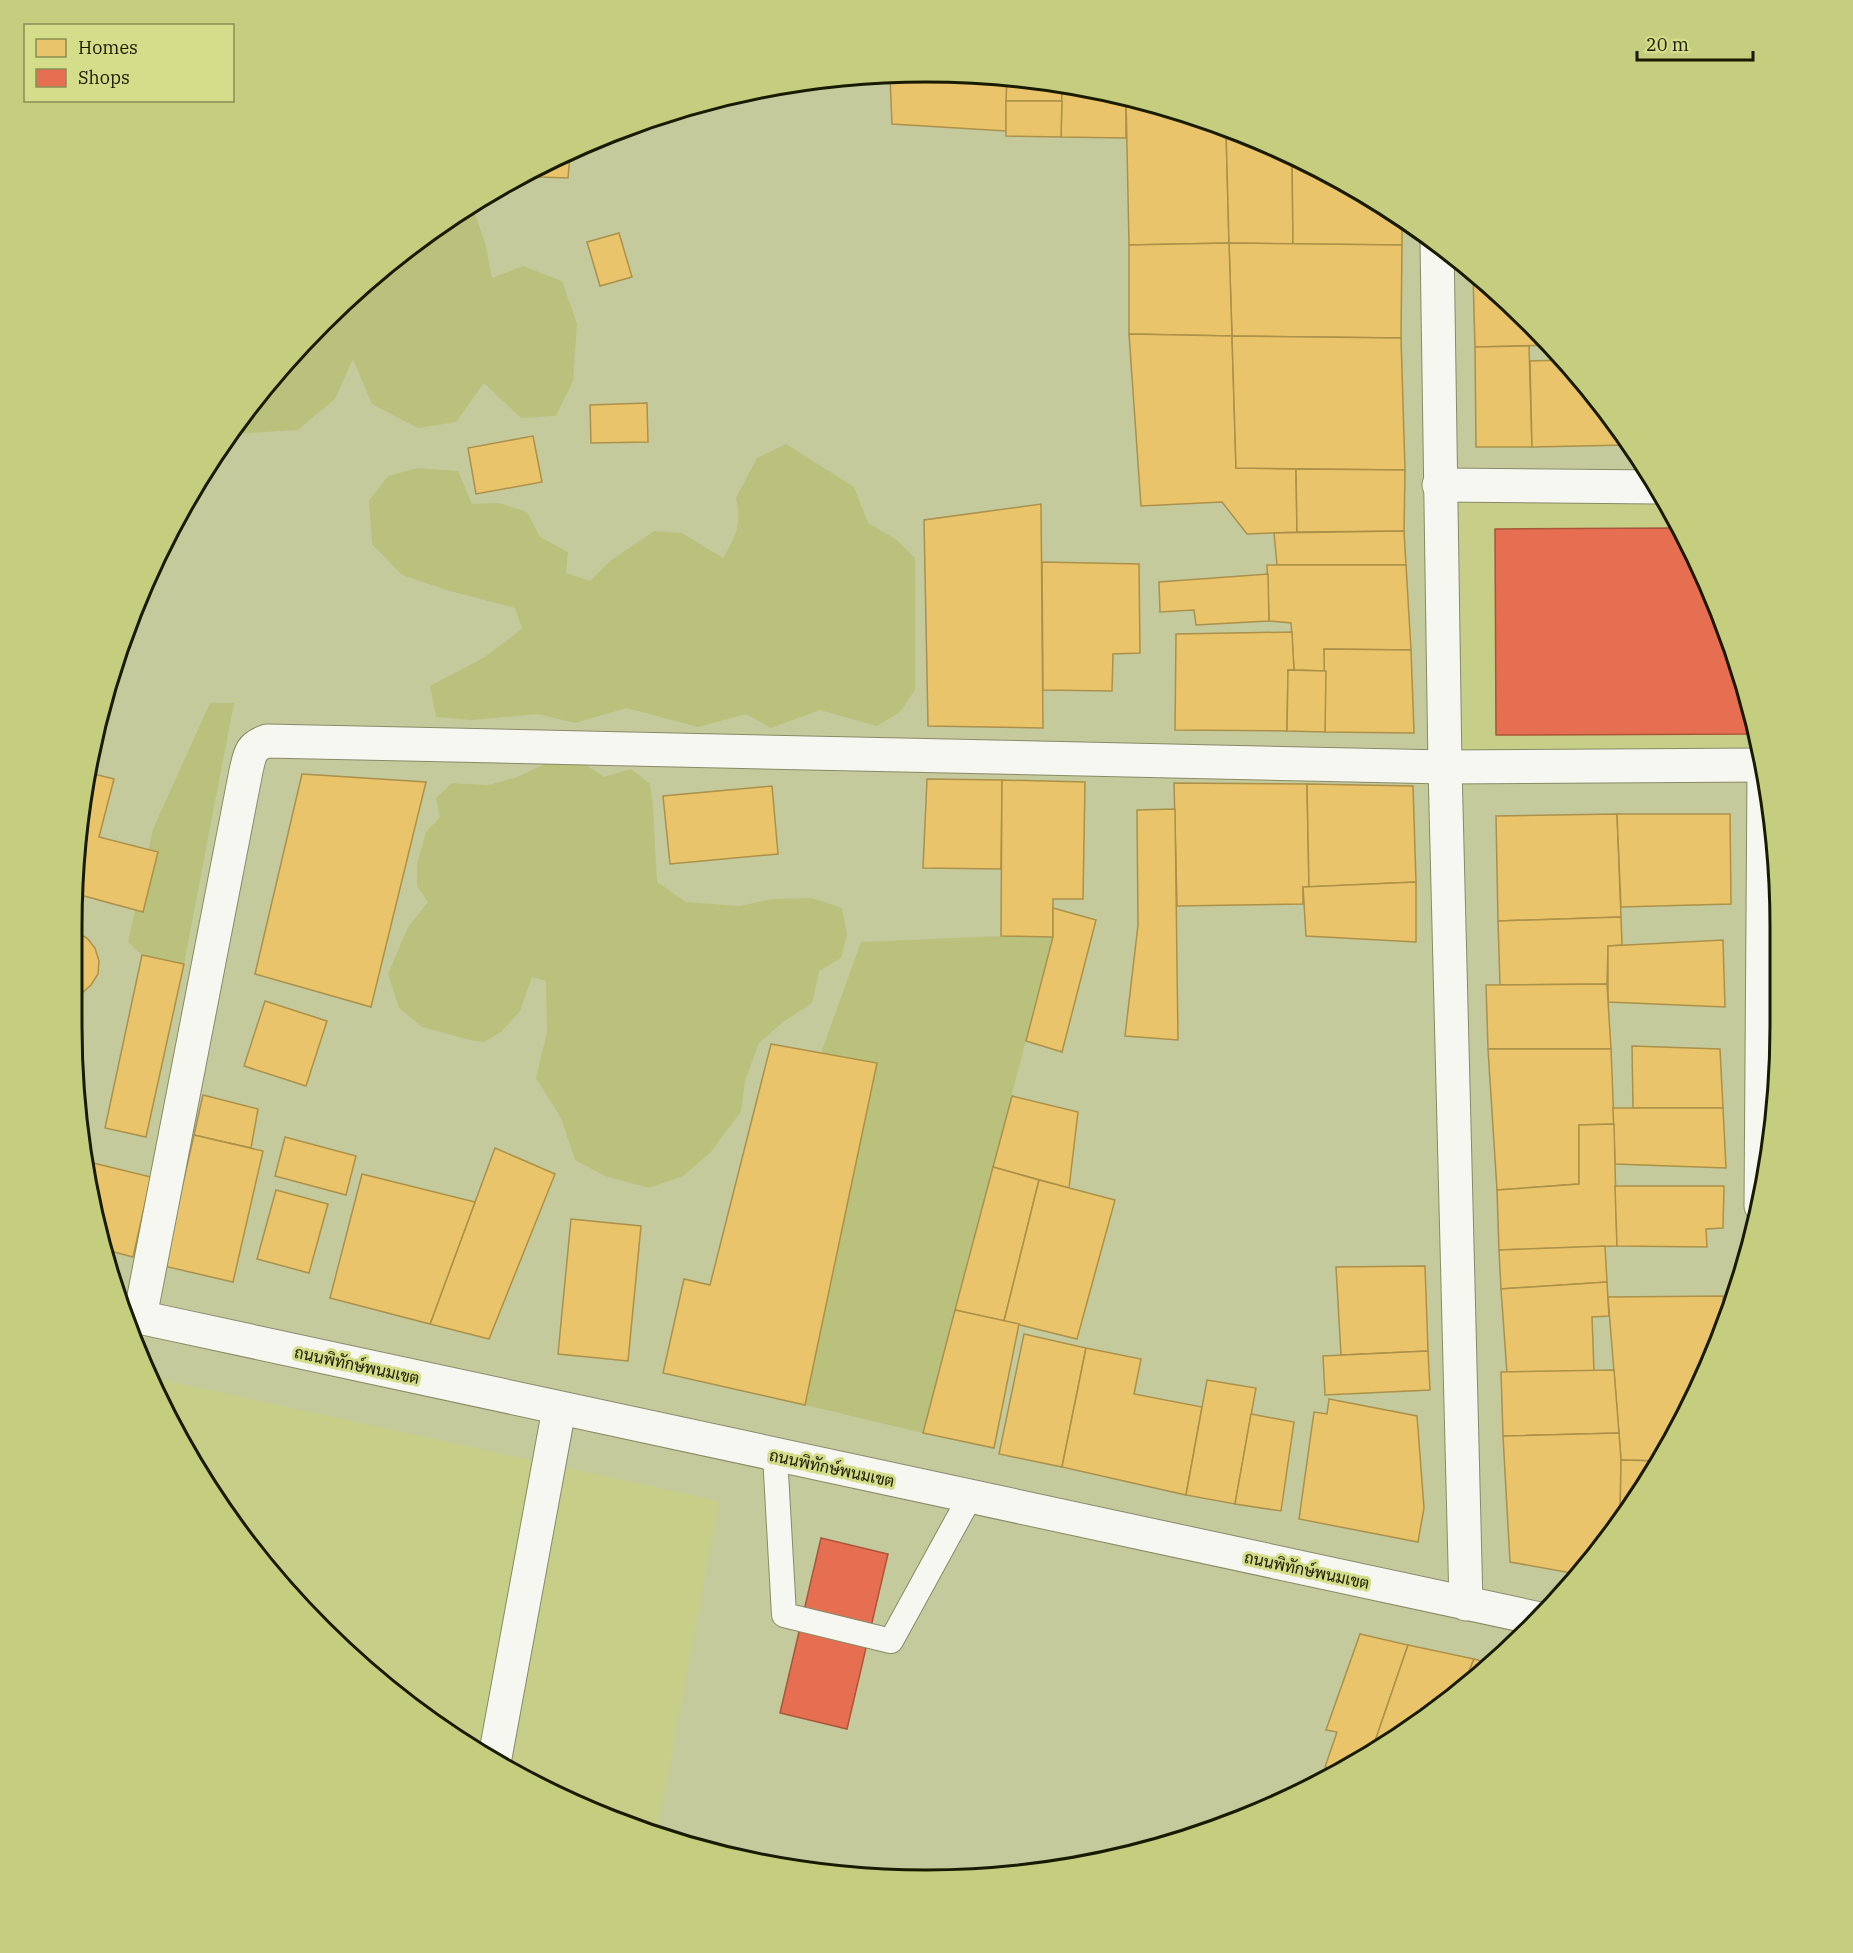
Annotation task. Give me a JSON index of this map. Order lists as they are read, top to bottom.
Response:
{
  "streets": {
    "street": ["ถนนพิทักษ์พนมเขต"]
  },
  "legend": ["Homes", "Shops"],
  "scale_bar": "20 m"
}
